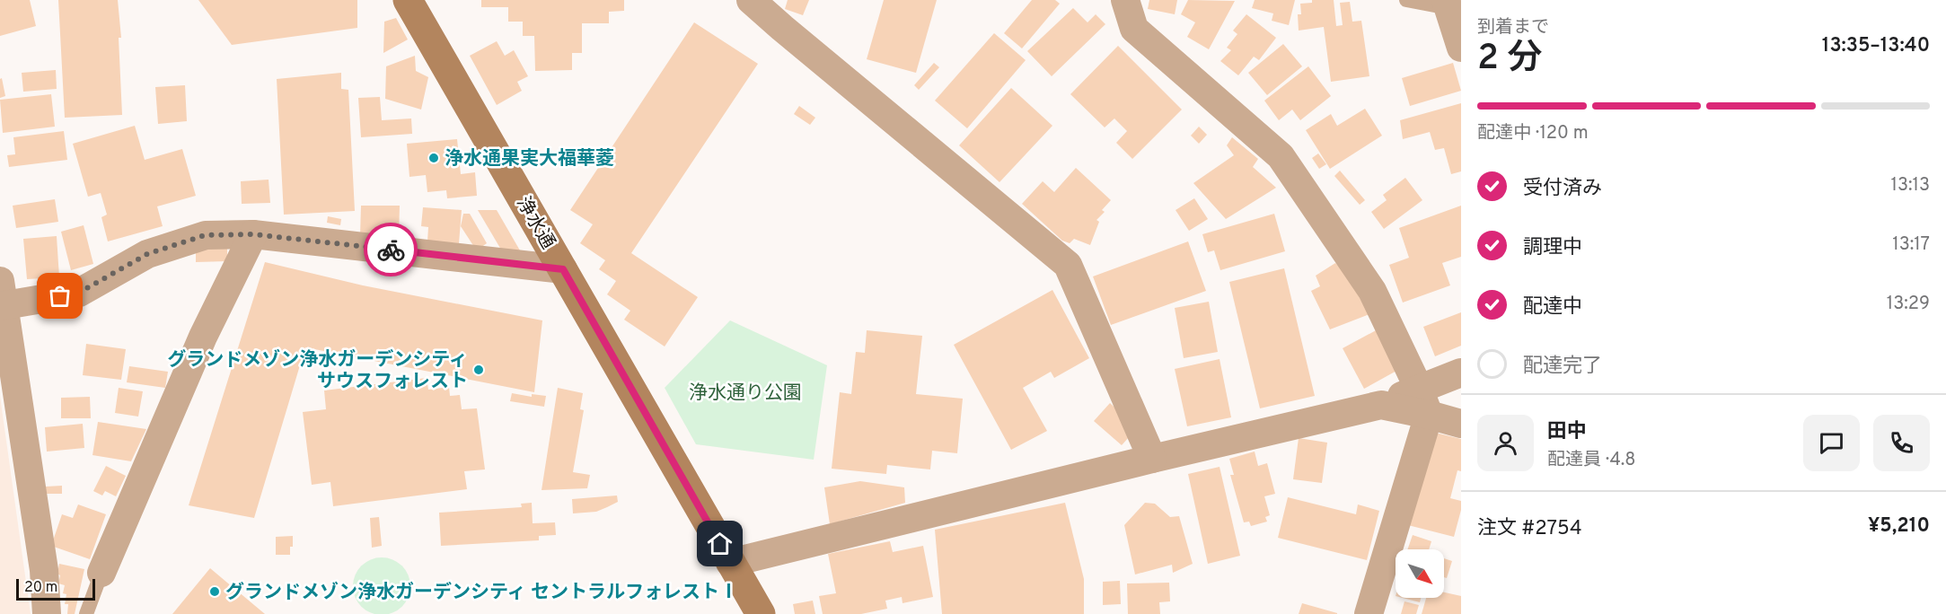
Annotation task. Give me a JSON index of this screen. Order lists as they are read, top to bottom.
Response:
{
  "streets": {
    "street": ["浄水通"]
  },
  "parks": ["浄水通り公園"],
  "places": ["浄水通果実大福華菱", "グランドメゾン浄水ガーデンシティ サウスフォレスト", "グランドメゾン浄水ガーデンシティ セントラルフォレストⅠ"],
  "scale_bar": "20 m",
  "north": "bottom right",
  "page": {
    "heading": ["2 分", "到着まで", "13:35–13:40"],
    "panel": [
      "田中",
      "配達員 · 4.8",
      "注文 #2754",
      "¥5,210"
    ],
    "bar": "配達中 · 120 m",
    "list": [
      ["受付済み", "13:13"],
      ["調理中", "13:17"],
      ["配達中", "13:29"],
      "配達完了"
    ],
    "scale": "20 m"
  }
}
